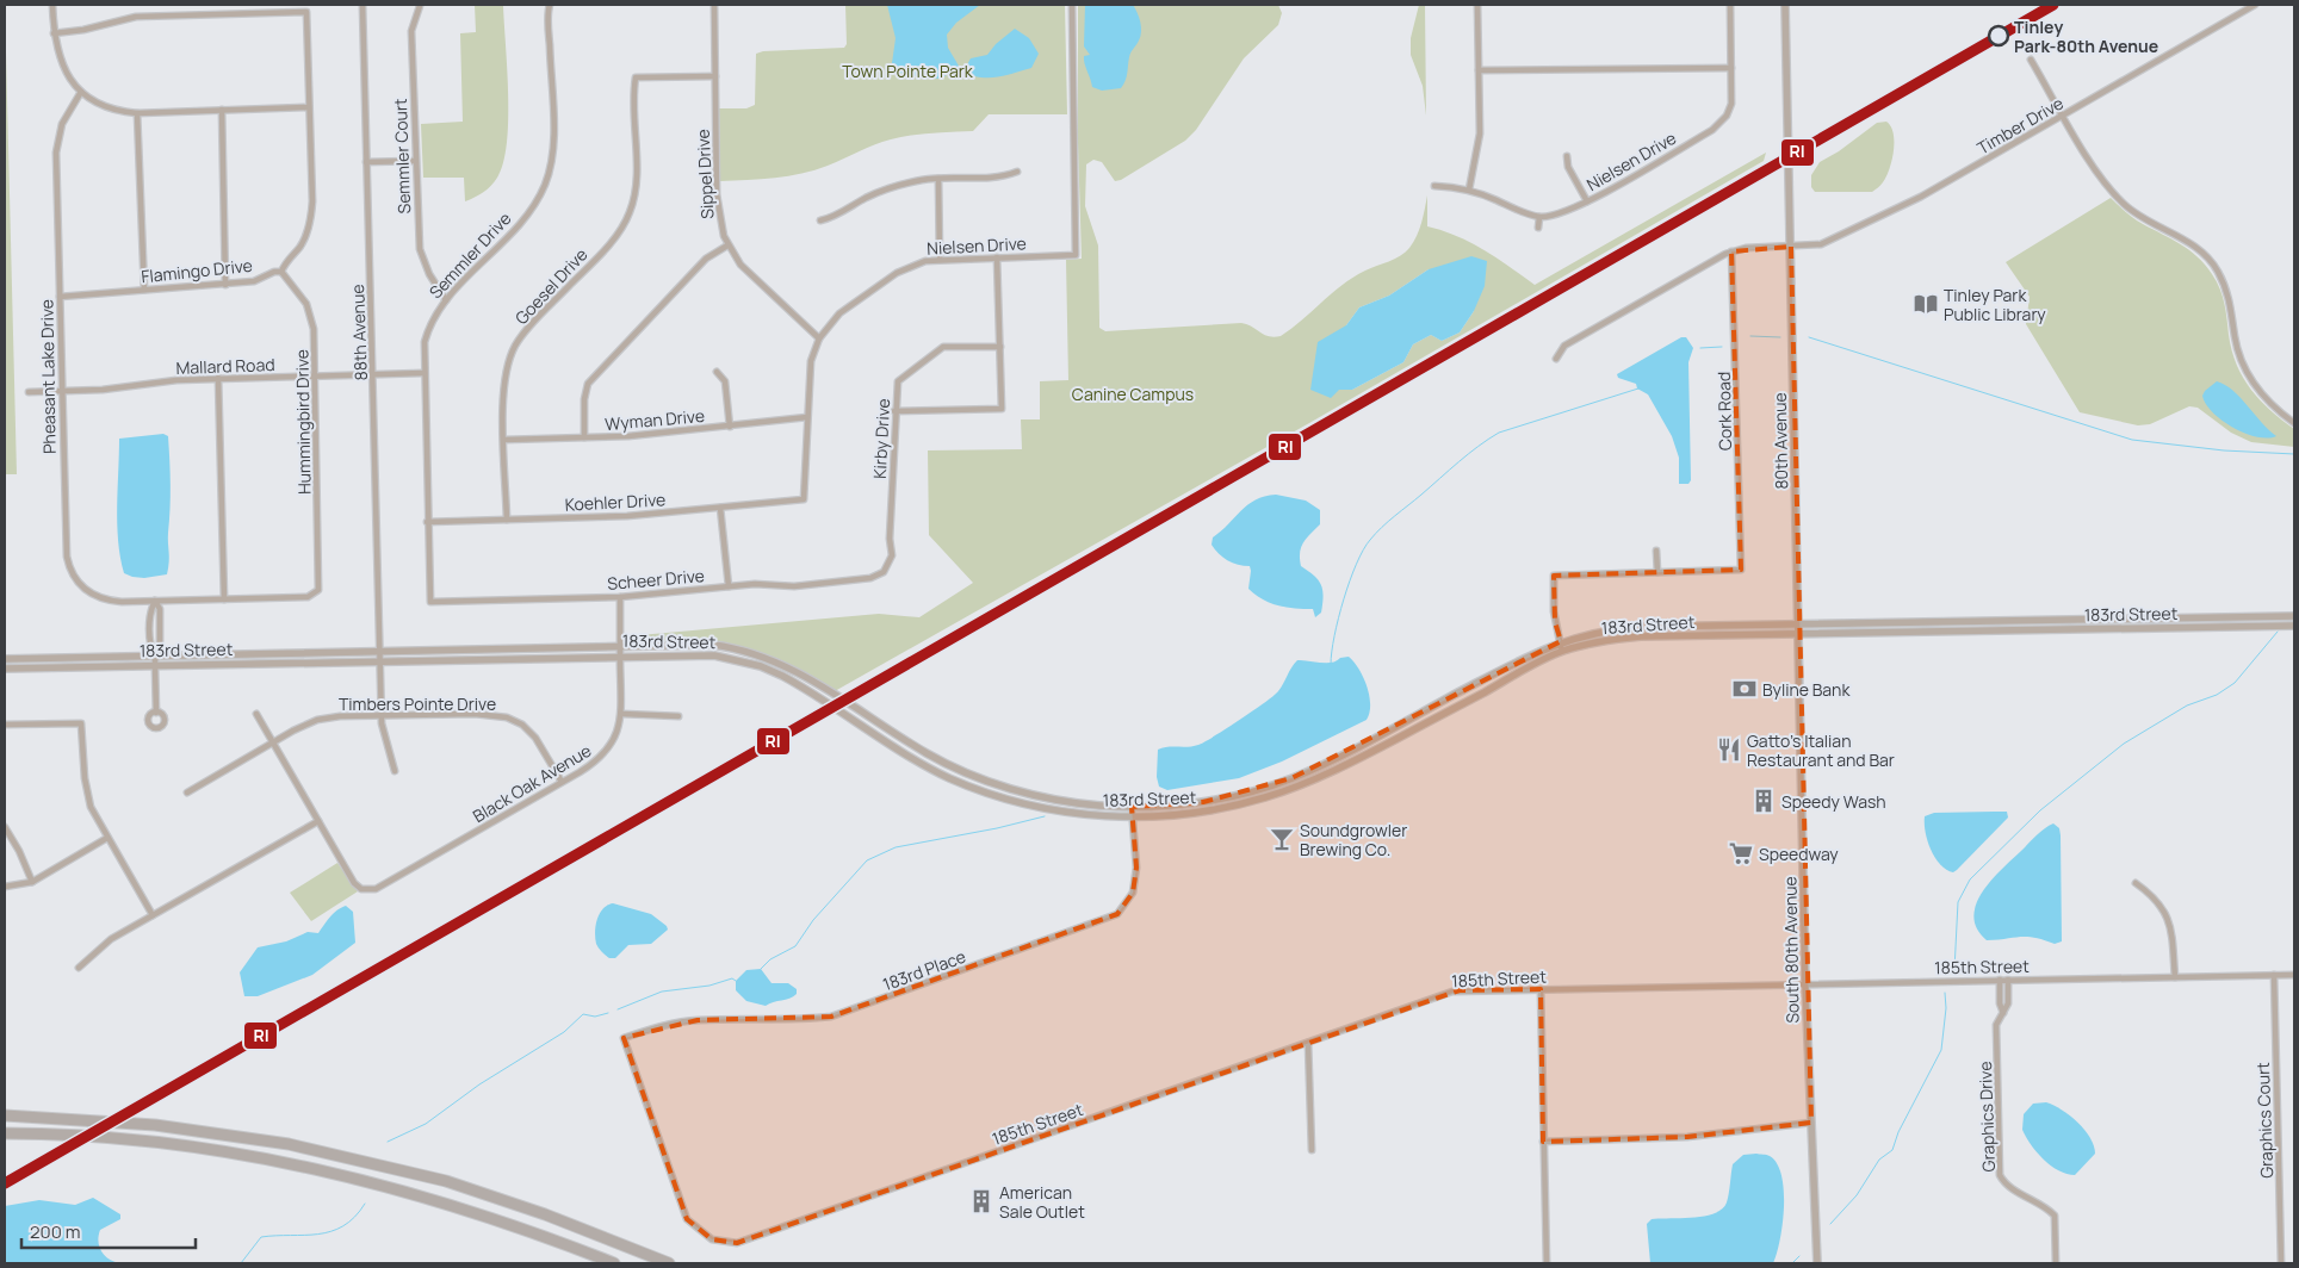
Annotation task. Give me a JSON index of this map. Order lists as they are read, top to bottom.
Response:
{
  "streets": {
    "street": [
      "Timber Drive",
      "Semmler Court",
      "Nielsen Drive",
      "Sippel Drive",
      "Semmler Drive",
      "Flamingo Drive",
      "Goesel Drive",
      "88th Avenue",
      "Mallard Road",
      "Pheasant Lake Drive",
      "Cork Road",
      "Wyman Drive",
      "Hummingbird Drive",
      "Kirby Drive",
      "80th Avenue",
      "Koehler Drive",
      "Scheer Drive",
      "183rd Street",
      "Timbers Pointe Drive",
      "Black Oak Avenue",
      "South 80th Avenue",
      "185th Street",
      "183rd Place",
      "Graphics Drive",
      "Graphics Court"
    ]
  },
  "crossings": [
    ["Timber Drive", "Cork Road"],
    ["Timber Drive", "80th Avenue"],
    ["Semmler Court", "Semmler Drive"],
    ["Nielsen Drive", "Sippel Drive"],
    ["Nielsen Drive", "Wyman Drive"],
    ["Nielsen Drive", "Koehler Drive"],
    ["Sippel Drive", "Goesel Drive"],
    ["Semmler Drive", "Mallard Road"],
    ["Semmler Drive", "Koehler Drive"],
    ["Semmler Drive", "Scheer Drive"],
    ["Flamingo Drive", "Pheasant Lake Drive"],
    ["Flamingo Drive", "Hummingbird Drive"],
    ["Goesel Drive", "Wyman Drive"],
    ["Goesel Drive", "Koehler Drive"],
    ["88th Avenue", "Mallard Road"],
    ["88th Avenue", "183rd Street"],
    ["88th Avenue", "Timbers Pointe Drive"],
    ["Mallard Road", "Pheasant Lake Drive"],
    ["Mallard Road", "Hummingbird Drive"],
    ["Pheasant Lake Drive", "Hummingbird Drive"],
    ["Kirby Drive", "Scheer Drive"],
    ["80th Avenue", "183rd Street"],
    ["80th Avenue", "South 80th Avenue"],
    ["Scheer Drive", "Black Oak Avenue"],
    ["183rd Street", "Black Oak Avenue"],
    ["183rd Street", "South 80th Avenue"],
    ["183rd Street", "183rd Place"],
    ["Timbers Pointe Drive", "Black Oak Avenue"],
    ["South 80th Avenue", "185th Street"],
    ["185th Street", "183rd Place"],
    ["185th Street", "Graphics Drive"],
    ["185th Street", "Graphics Court"]
  ],
  "parks": ["Town Pointe Park", "Canine Campus"],
  "places": {
    "other": ["Tinley Park-80th Avenue"],
    "library": ["Tinley Park Public Library"],
    "bank": ["Byline Bank"],
    "restaurant": ["Gatto's Italian Restaurant and Bar"],
    "building": ["Speedy Wash", "American Sale Outlet"],
    "bar": ["Soundgrowler Brewing Co."],
    "supermarket": ["Speedway"]
  },
  "lines": ["transit line RI"],
  "scale_bar": "200 m"
}
